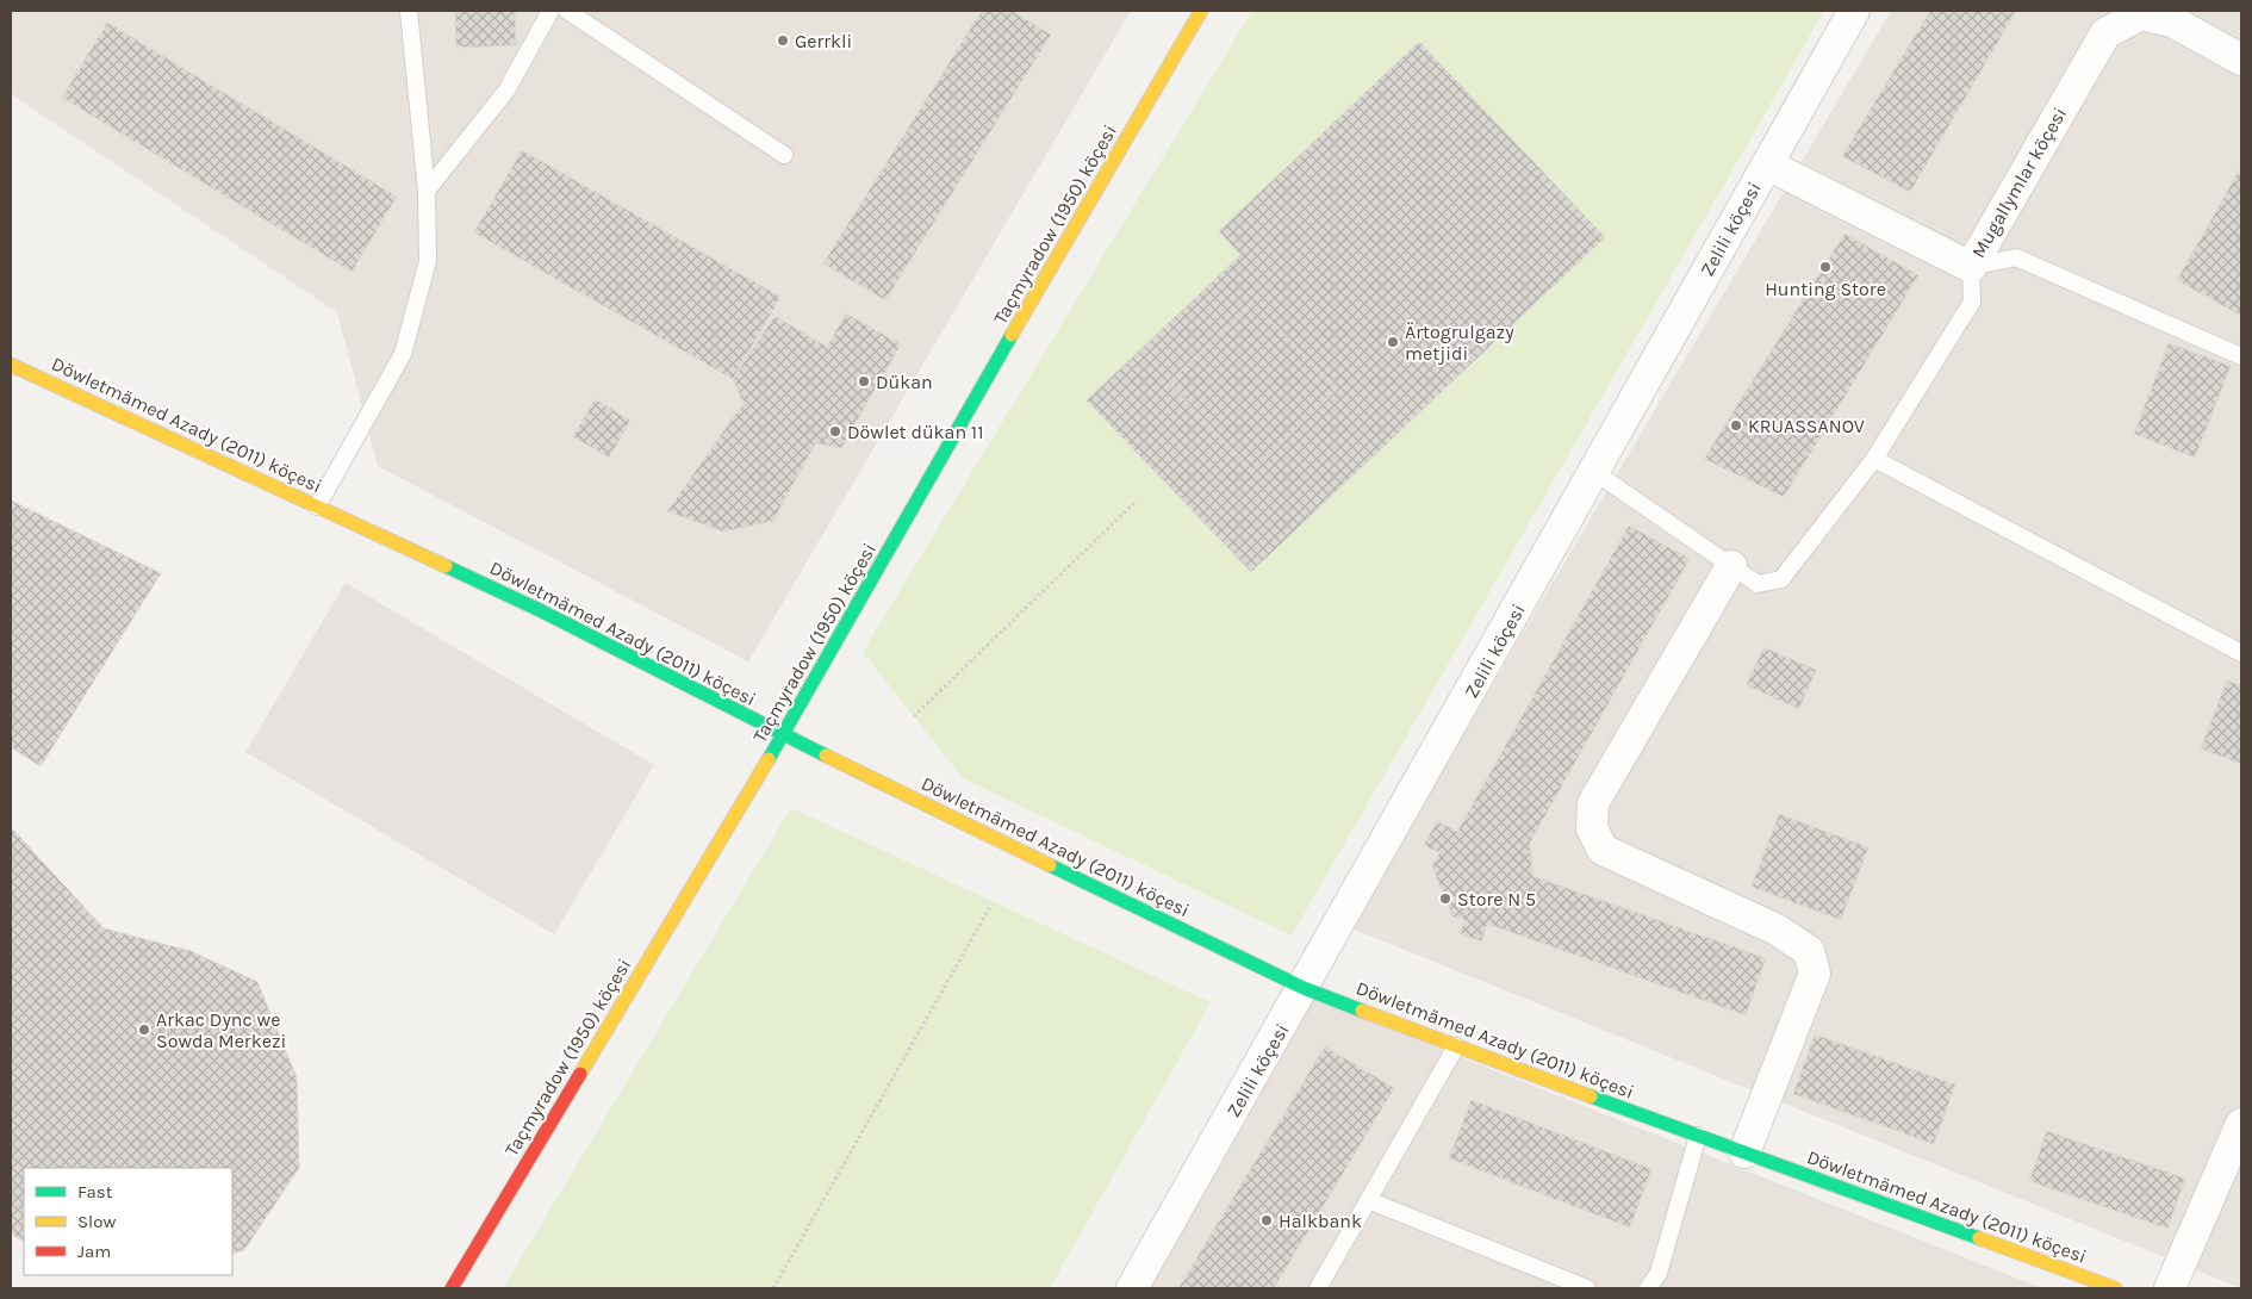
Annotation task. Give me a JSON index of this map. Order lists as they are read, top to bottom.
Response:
{
  "streets": {
    "street": [
      "Mugallymlar köçesi",
      "Taçmyradow (1950) köçesi",
      "Zelili köçesi",
      "Döwletmämed Azady (2011) köçesi"
    ]
  },
  "crossings": [
    ["Mugallymlar köçesi", "Zelili köçesi"],
    ["Taçmyradow (1950) köçesi", "Döwletmämed Azady (2011) köçesi"],
    ["Zelili köçesi", "Döwletmämed Azady (2011) köçesi"]
  ],
  "places": [
    "Gerrkli",
    "Hunting Store",
    "Ärtogrulgazy metjidi",
    "Dükan",
    "KRUASSANOV",
    "Döwlet dükan 11",
    "Store N 5",
    "Arkac Dync we Sowda Merkezi",
    "Halkbank"
  ],
  "legend": ["Fast", "Slow", "Jam"]
}
